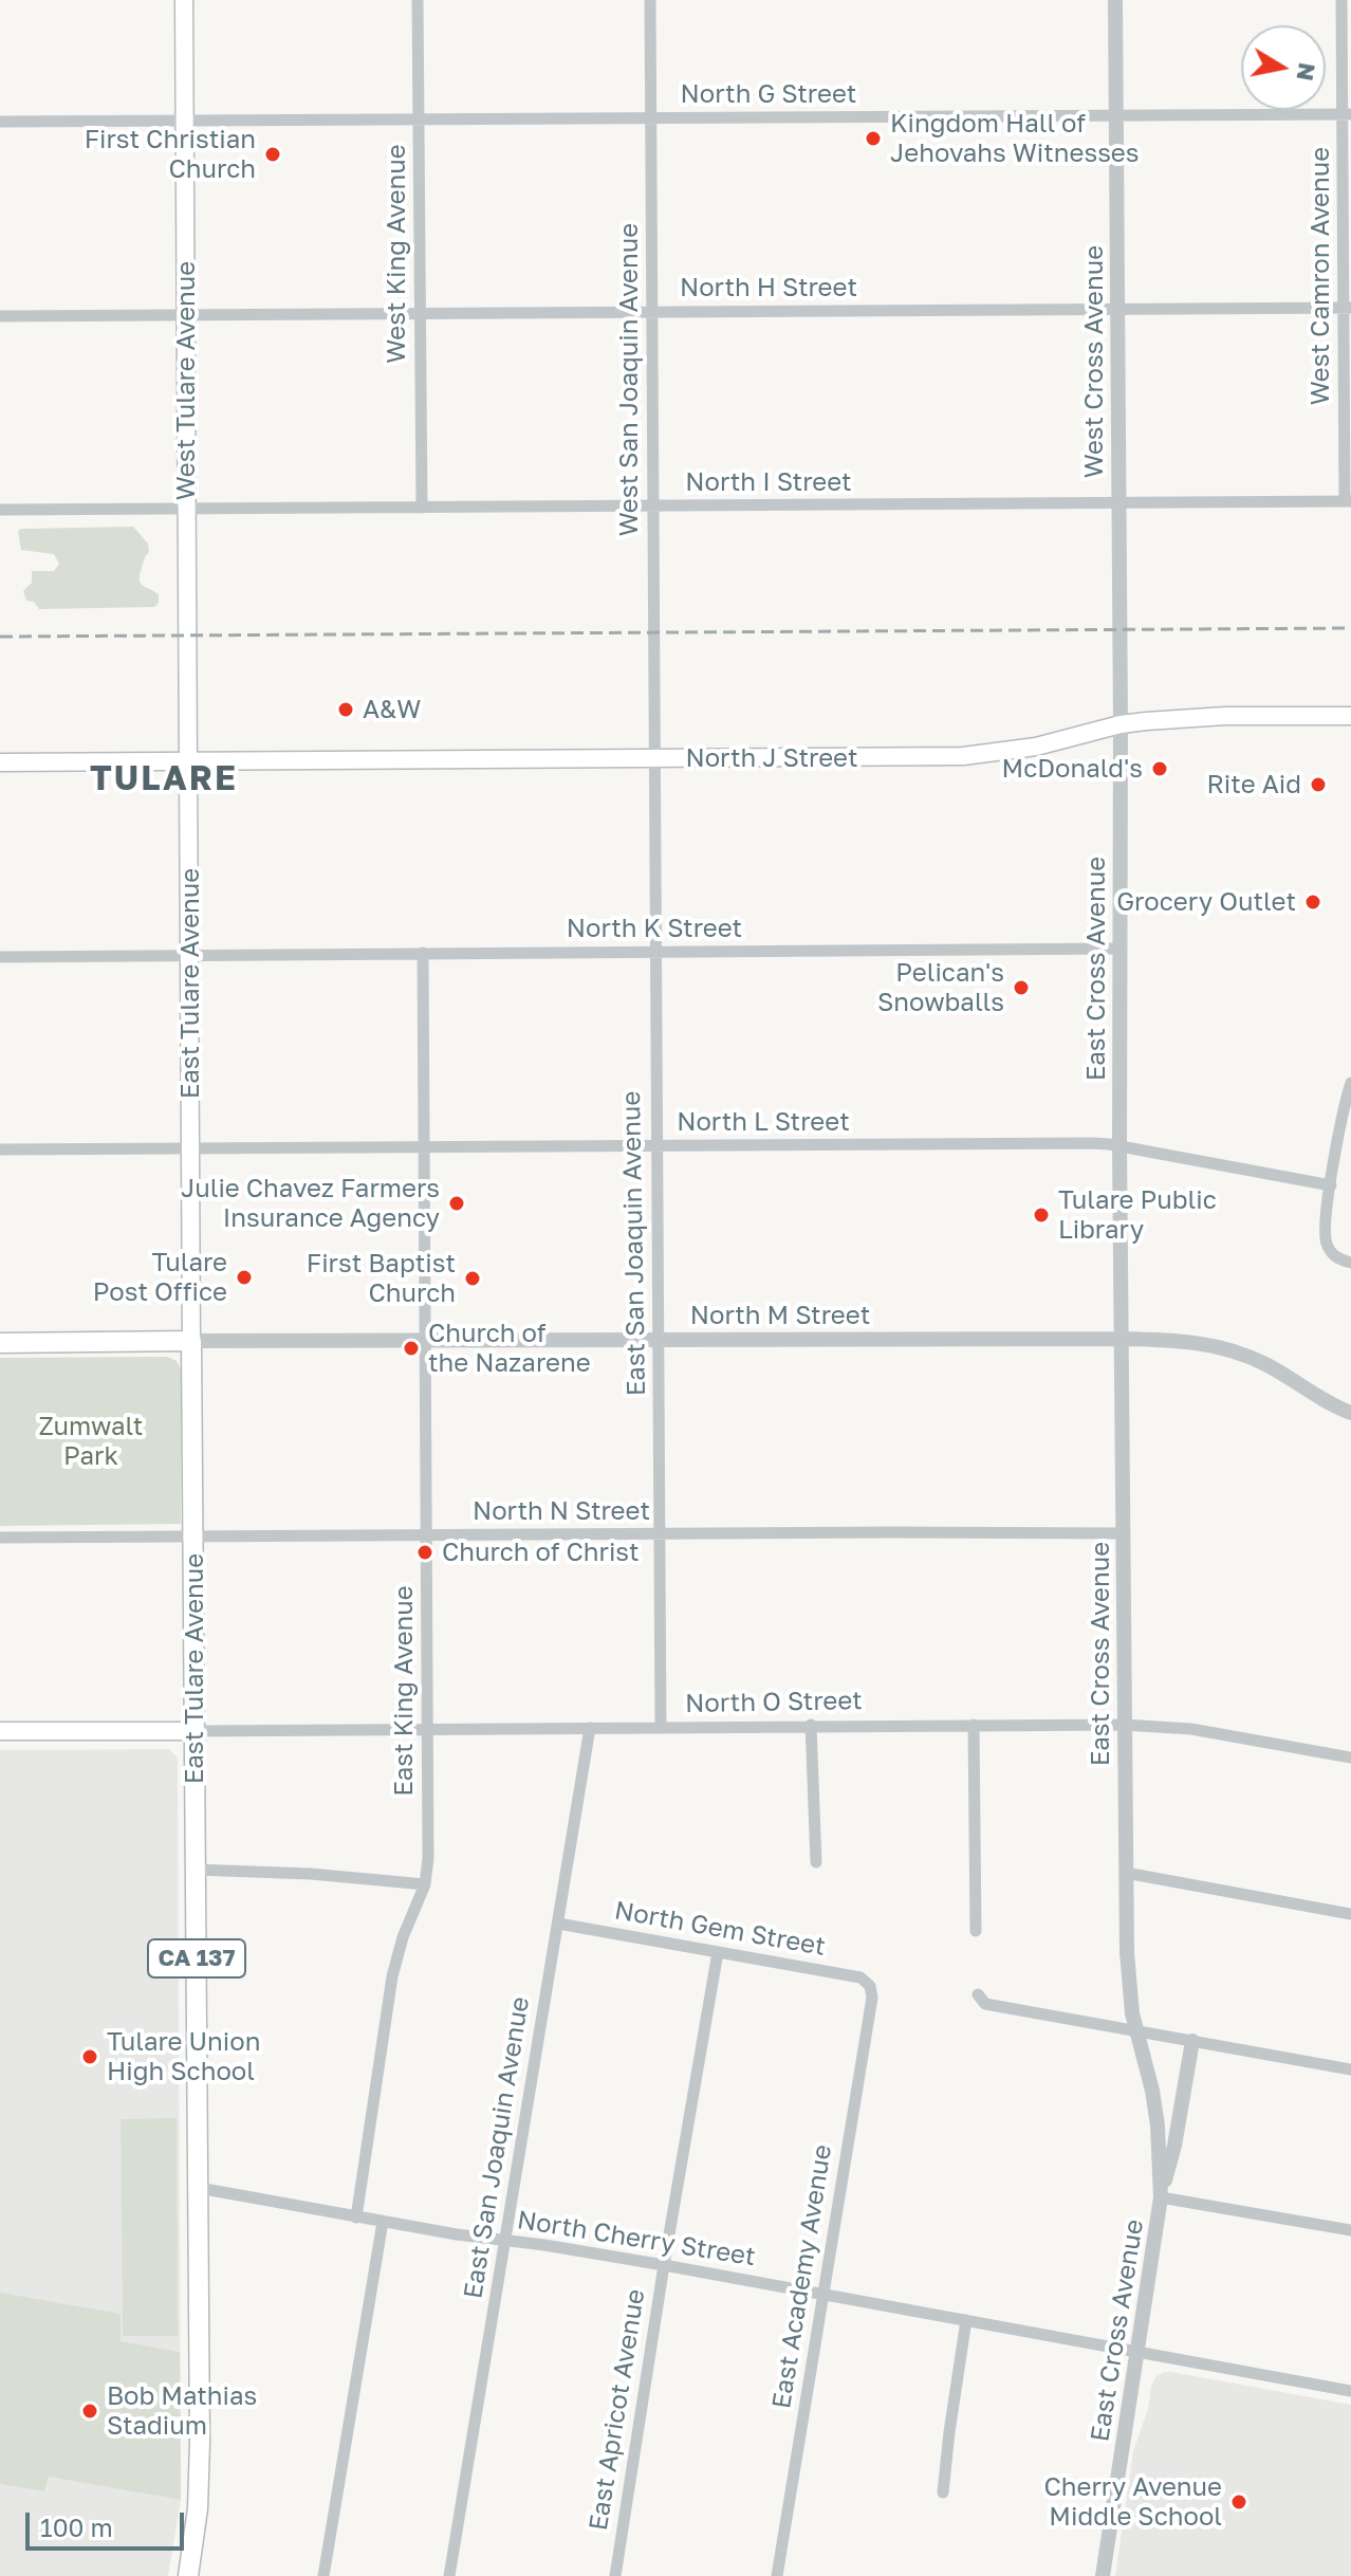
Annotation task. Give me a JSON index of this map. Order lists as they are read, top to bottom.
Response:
{
  "streets": {
    "main road": [
      "West Tulare Avenue",
      "North J Street",
      "East Tulare Avenue",
      "CA 137"
    ],
    "street": [
      "North G Street",
      "West King Avenue",
      "West Camron Avenue",
      "North H Street",
      "West Cross Avenue",
      "West San Joaquin Avenue",
      "North I Street",
      "North K Street",
      "East Cross Avenue",
      "North L Street",
      "East San Joaquin Avenue",
      "North M Street",
      "North N Street",
      "East King Avenue",
      "North O Street",
      "North Gem Street",
      "North Cherry Street",
      "East Academy Avenue",
      "East Apricot Avenue"
    ]
  },
  "crossings": [
    ["North G Street", "West King Avenue"],
    ["North G Street", "West Camron Avenue"],
    ["North G Street", "West Cross Avenue"],
    ["North G Street", "West San Joaquin Avenue"],
    ["North G Street", "West Tulare Avenue"],
    ["West King Avenue", "North H Street"],
    ["West King Avenue", "North I Street"],
    ["West Camron Avenue", "North H Street"],
    ["West Camron Avenue", "North I Street"],
    ["North H Street", "West Cross Avenue"],
    ["North H Street", "West San Joaquin Avenue"],
    ["North H Street", "West Tulare Avenue"],
    ["West Cross Avenue", "North I Street"],
    ["West Cross Avenue", "North J Street"],
    ["West Cross Avenue", "East Cross Avenue"],
    ["West San Joaquin Avenue", "North I Street"],
    ["West San Joaquin Avenue", "North J Street"],
    ["West San Joaquin Avenue", "East San Joaquin Avenue"],
    ["West Tulare Avenue", "North I Street"],
    ["West Tulare Avenue", "North J Street"],
    ["West Tulare Avenue", "East Tulare Avenue"],
    ["North J Street", "East Cross Avenue"],
    ["North J Street", "East Tulare Avenue"],
    ["North J Street", "East San Joaquin Avenue"],
    ["North K Street", "East Cross Avenue"],
    ["North K Street", "East Tulare Avenue"],
    ["North K Street", "East San Joaquin Avenue"],
    ["North K Street", "East King Avenue"],
    ["East Cross Avenue", "North L Street"],
    ["East Cross Avenue", "North M Street"],
    ["East Cross Avenue", "North N Street"],
    ["East Cross Avenue", "North O Street"],
    ["East Cross Avenue", "North Cherry Street"],
    ["East Tulare Avenue", "North L Street"],
    ["East Tulare Avenue", "North M Street"],
    ["East Tulare Avenue", "North N Street"],
    ["East Tulare Avenue", "North O Street"],
    ["East Tulare Avenue", "North Cherry Street"],
    ["North L Street", "East San Joaquin Avenue"],
    ["North L Street", "East King Avenue"],
    ["East San Joaquin Avenue", "North M Street"],
    ["East San Joaquin Avenue", "North N Street"],
    ["East San Joaquin Avenue", "North O Street"],
    ["East San Joaquin Avenue", "North Gem Street"],
    ["East San Joaquin Avenue", "North Cherry Street"],
    ["North M Street", "East King Avenue"],
    ["North N Street", "East King Avenue"],
    ["East King Avenue", "North O Street"],
    ["East King Avenue", "North Cherry Street"],
    ["North Gem Street", "East Academy Avenue"],
    ["North Gem Street", "East Apricot Avenue"],
    ["North Cherry Street", "East Academy Avenue"],
    ["North Cherry Street", "East Apricot Avenue"]
  ],
  "districts": ["TULARE"],
  "parks": ["Zumwalt Park"],
  "places": [
    "Kingdom Hall of Jehovahs Witnesses",
    "First Christian Church",
    "A&W",
    "McDonald's",
    "Rite Aid",
    "Grocery Outlet",
    "Pelican's Snowballs",
    "Julie Chavez Farmers Insurance Agency",
    "Tulare Public Library",
    "Tulare Post Office",
    "First Baptist Church",
    "Church of the Nazarene",
    "Church of Christ",
    "Tulare Union High School",
    "Bob Mathias Stadium",
    "Cherry Avenue Middle School"
  ],
  "scale_bar": "100 m",
  "north": "right"
}
